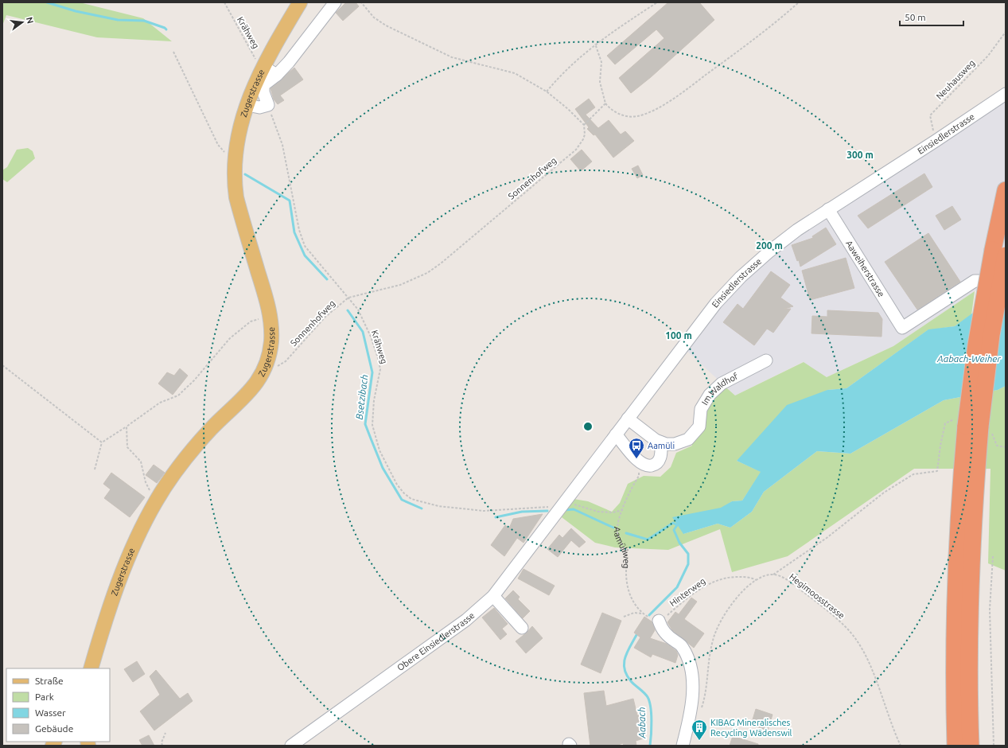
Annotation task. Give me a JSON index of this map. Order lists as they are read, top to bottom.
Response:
{
  "streets": {
    "main road": ["Zugerstrasse"],
    "street": [
      "Einsiedlerstrasse",
      "Aaweiherstrasse",
      "Im Waldhof",
      "Obere Einsiedlerstrasse"
    ],
    "path": [
      "Krähweg",
      "Neuhausweg",
      "Sonnenhofweg",
      "Aamüliweg",
      "Hinterweg",
      "Hegimoosstrasse"
    ]
  },
  "crossings": [
    ["Krähweg", "Zugerstrasse"],
    ["Krähweg", "Sonnenhofweg"],
    ["Neuhausweg", "Einsiedlerstrasse"],
    ["Zugerstrasse", "Sonnenhofweg"],
    ["Einsiedlerstrasse", "Aaweiherstrasse"],
    ["Einsiedlerstrasse", "Im Waldhof"],
    ["Einsiedlerstrasse", "Obere Einsiedlerstrasse"]
  ],
  "water": ["Aabach-Weiher", "Bsetzibach", "Aabach"],
  "places": {
    "bus stop": ["Aamüli"],
    "building": ["KIBAG Mineralisches Recycling Wädenswil"]
  },
  "legend": [
    "Straße",
    "Park",
    "Wasser",
    "Gebäude"
  ],
  "scale_bar": "50 m",
  "north": "right",
  "rings": ["300 m", "200 m", "100 m"]
}
